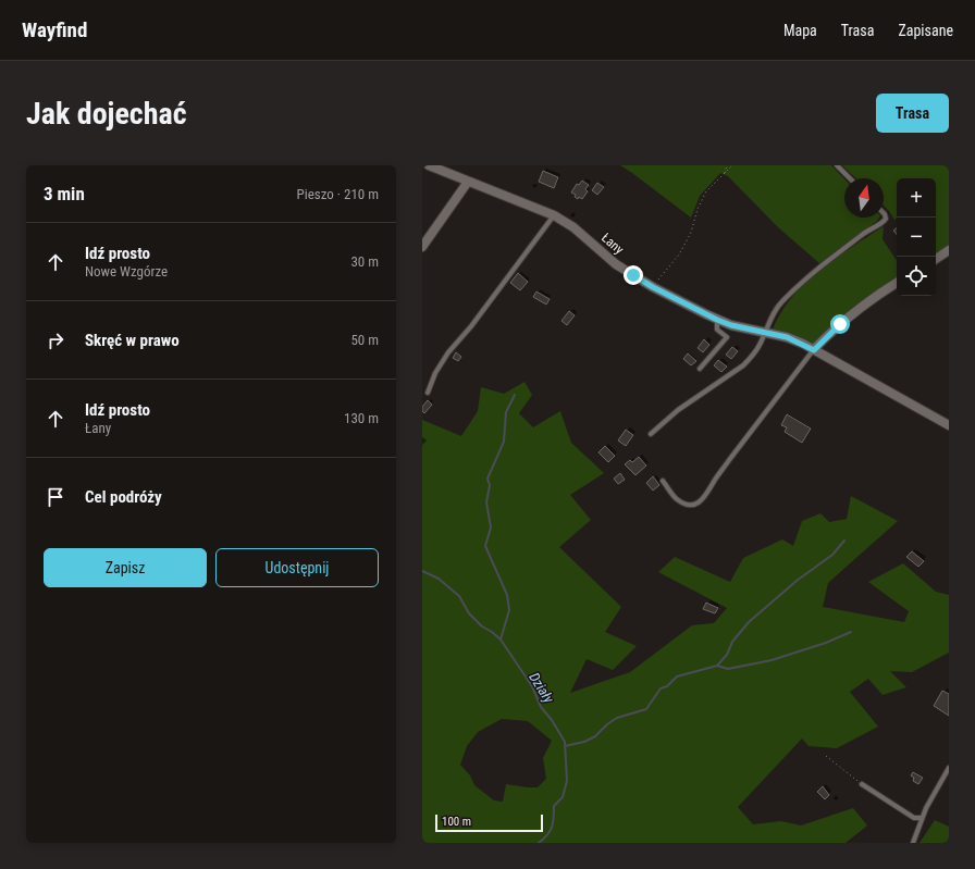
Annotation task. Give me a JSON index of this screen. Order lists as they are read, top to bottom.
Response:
{
  "streets": {
    "street": ["Łany"]
  },
  "water": ["Działy"],
  "scale_bar": "100 m",
  "north": "top",
  "page": {
    "header": "Wayfind",
    "nav": ["Mapa", "Trasa", "Zapisane"],
    "buttons": [
      "Trasa",
      ["Zapisz", "Udostępnij"]
    ],
    "title": "Jak dojechać",
    "heading": ["3 min", "Pieszo · 210 m"],
    "map_buttons": ["+", "−"],
    "list": [
      ["Idź prosto", "Nowe Wzgórze", "30 m"],
      ["Skręć w prawo", "50 m"],
      ["Idź prosto", "Łany", "130 m"],
      "Cel podróży"
    ],
    "scale": "100 m"
  }
}
